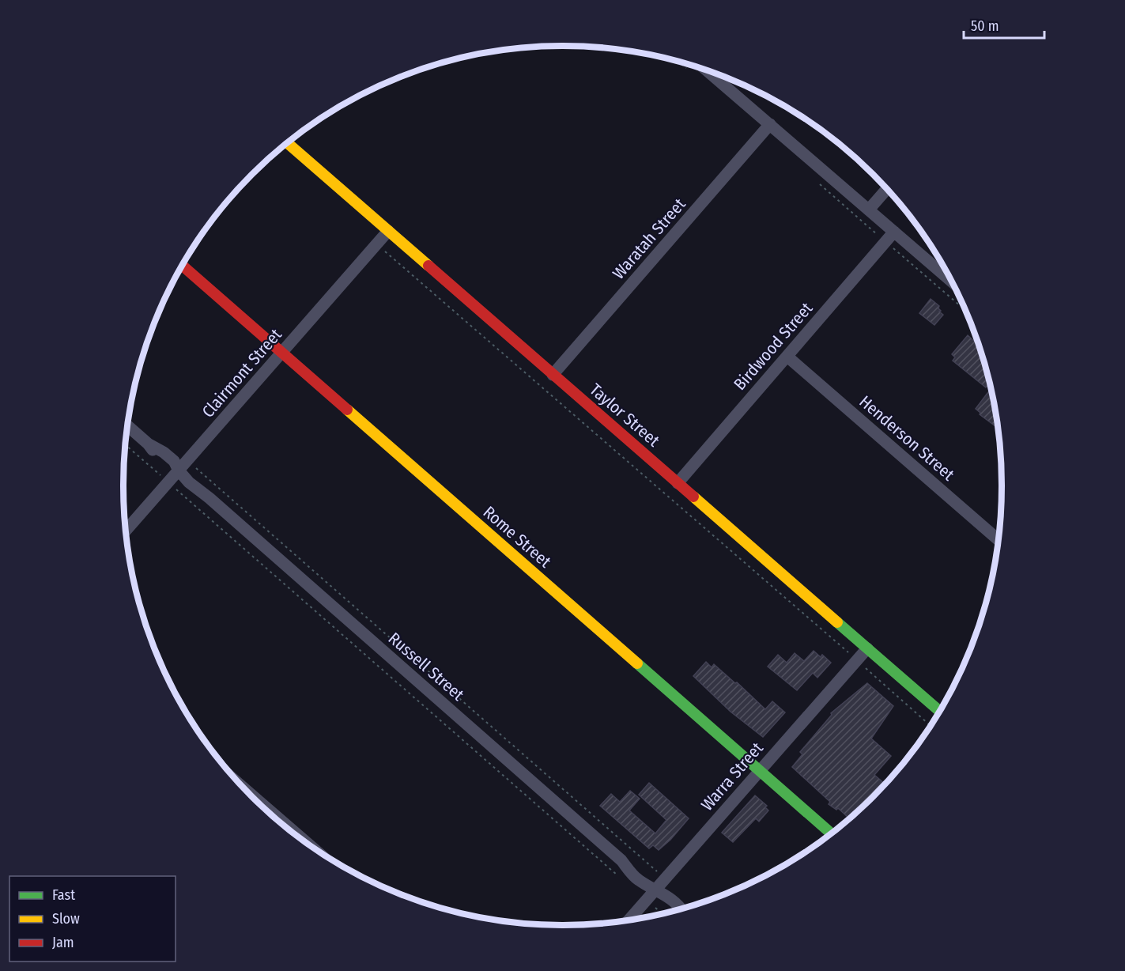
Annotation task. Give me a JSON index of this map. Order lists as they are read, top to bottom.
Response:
{
  "streets": {
    "street": [
      "Waratah Street",
      "Birdwood Street",
      "Clairmont Street",
      "Taylor Street",
      "Henderson Street",
      "Rome Street",
      "Russell Street",
      "Warra Street"
    ]
  },
  "crossings": [
    ["Waratah Street", "Taylor Street"],
    ["Birdwood Street", "Taylor Street"],
    ["Birdwood Street", "Henderson Street"],
    ["Clairmont Street", "Taylor Street"],
    ["Clairmont Street", "Rome Street"],
    ["Clairmont Street", "Russell Street"],
    ["Taylor Street", "Warra Street"],
    ["Rome Street", "Warra Street"],
    ["Russell Street", "Warra Street"]
  ],
  "legend": ["Fast", "Slow", "Jam"],
  "scale_bar": "50 m"
}
